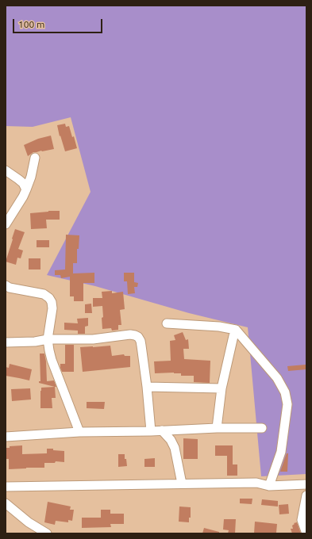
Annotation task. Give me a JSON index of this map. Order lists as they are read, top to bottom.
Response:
{
  "scale_bar": "100 m"
}
